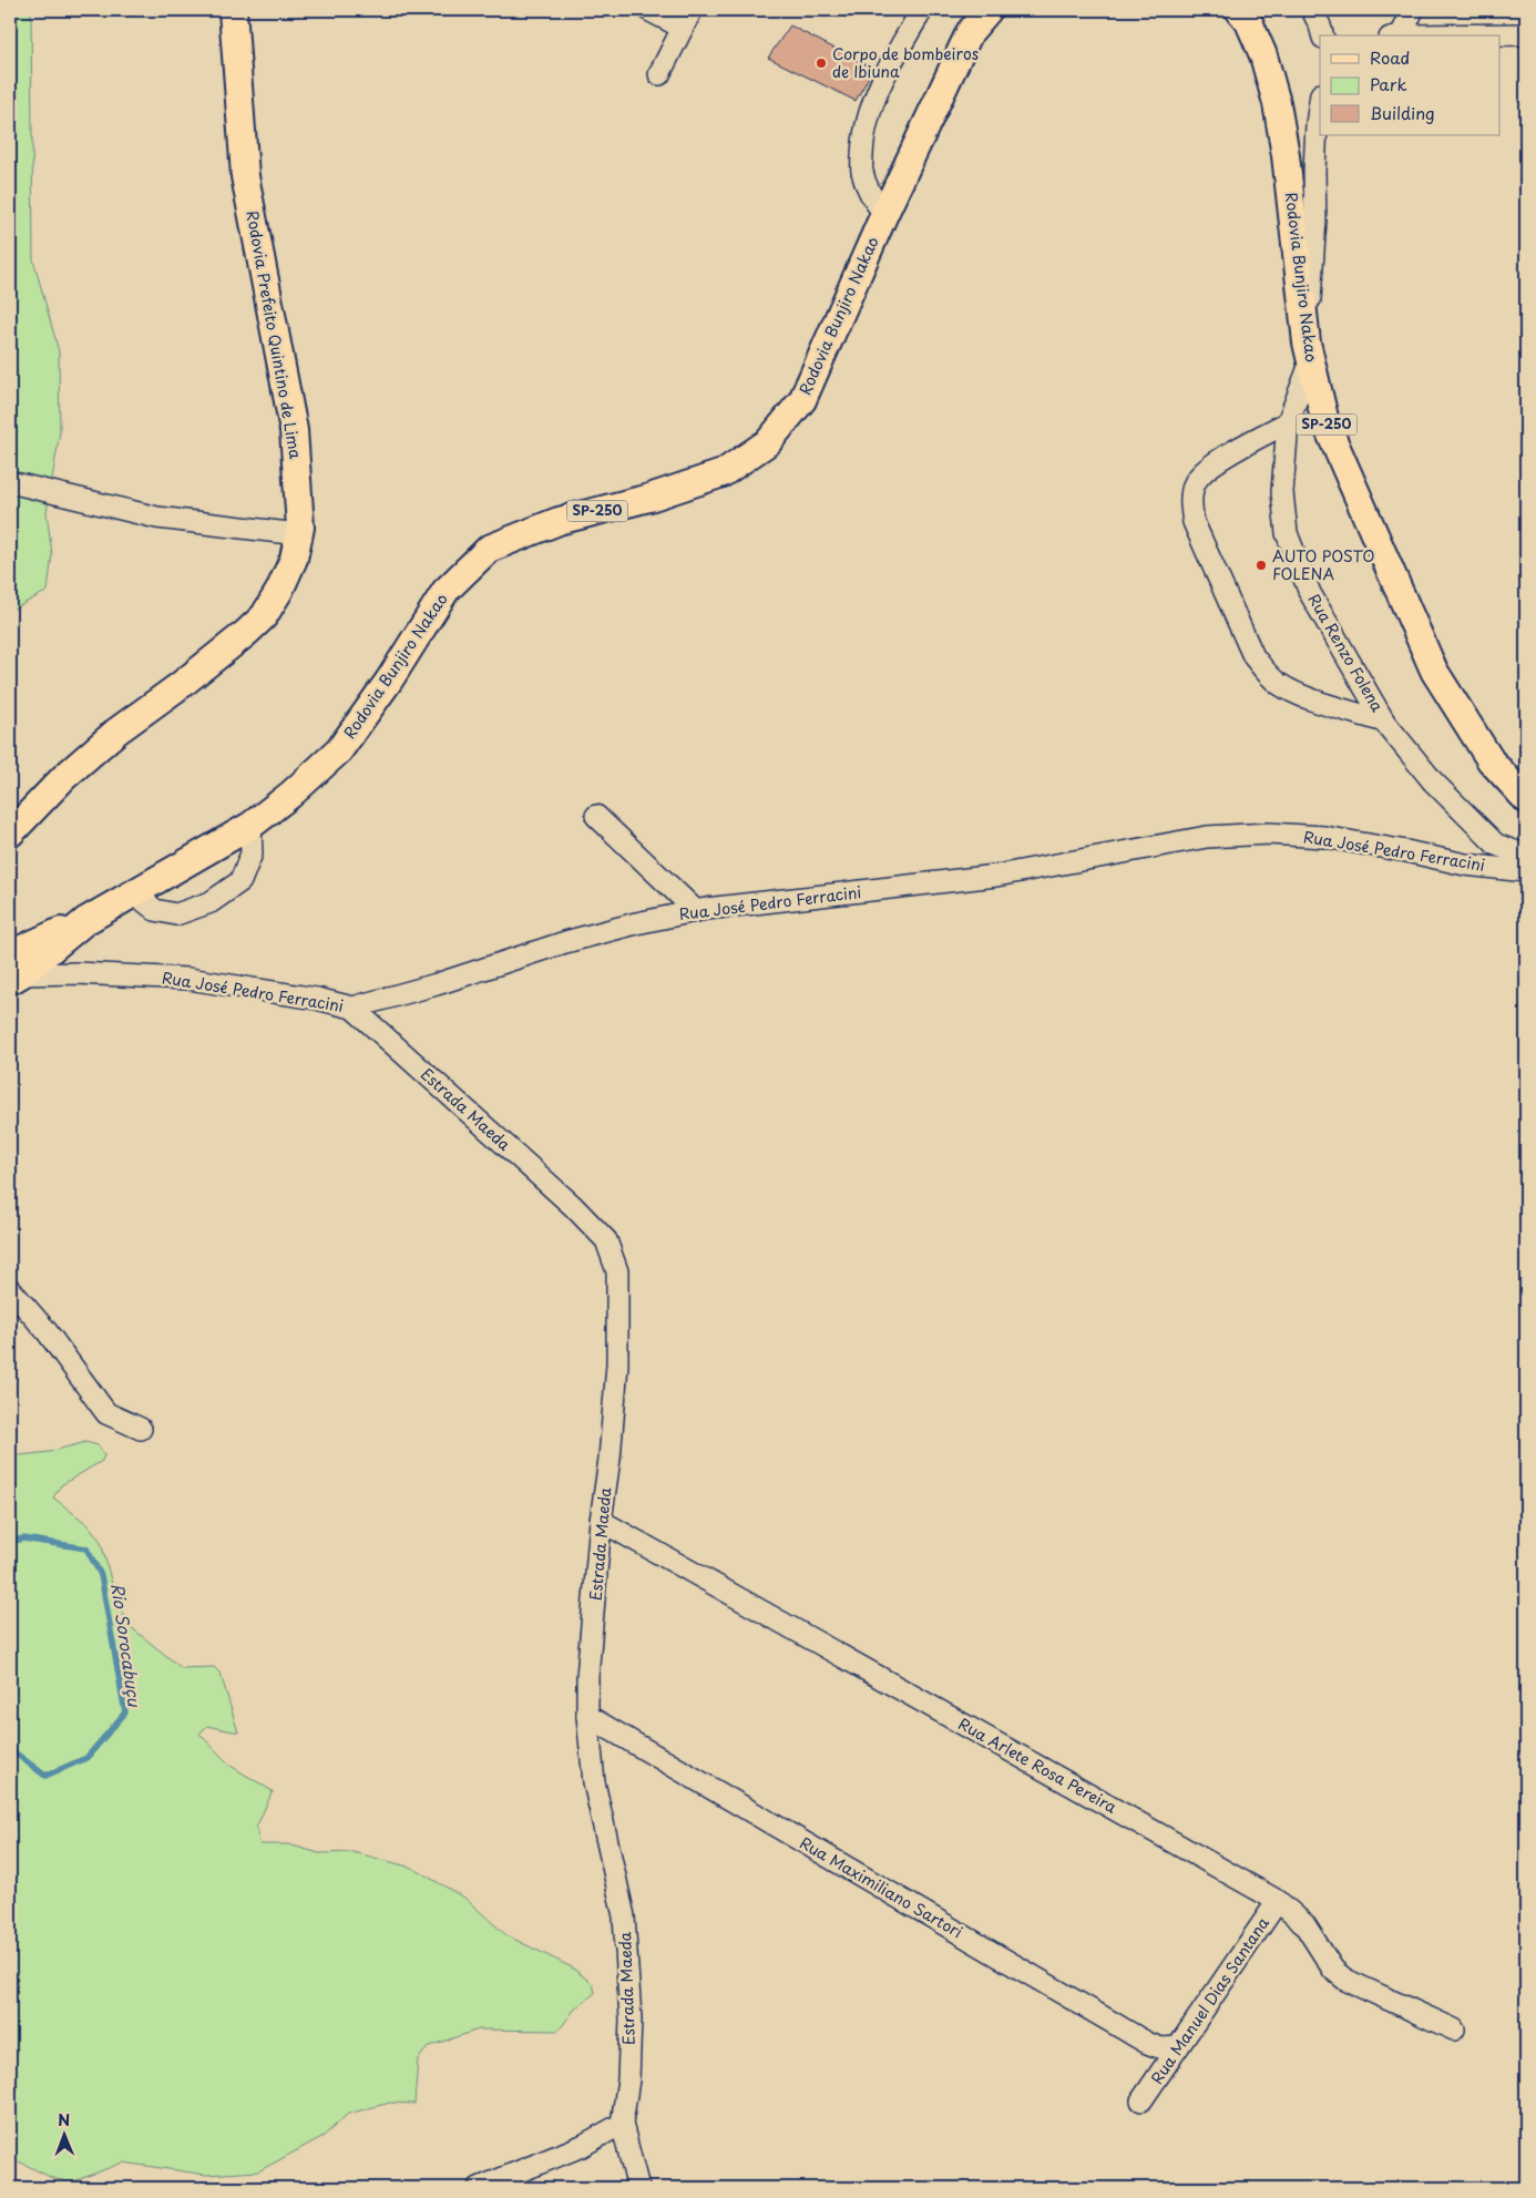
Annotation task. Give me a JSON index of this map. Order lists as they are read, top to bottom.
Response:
{
  "streets": {
    "main road": ["Rodovia Bunjiro Nakao", "Rodovia Prefeito Quintino de Lima", "SP-250"],
    "street": [
      "Rua Renzo Folena",
      "Rua José Pedro Ferracini",
      "Estrada Maeda",
      "Rua Arlete Rosa Pereira",
      "Rua Maximiliano Sartori",
      "Rua Manuel Dias Santana"
    ]
  },
  "crossings": [
    ["Rodovia Bunjiro Nakao", "Rua Renzo Folena"],
    ["Rodovia Bunjiro Nakao", "Rua José Pedro Ferracini"],
    ["Rua José Pedro Ferracini", "Estrada Maeda"],
    ["Estrada Maeda", "Rua Arlete Rosa Pereira"],
    ["Estrada Maeda", "Rua Maximiliano Sartori"],
    ["Rua Arlete Rosa Pereira", "Rua Manuel Dias Santana"],
    ["Rua Maximiliano Sartori", "Rua Manuel Dias Santana"]
  ],
  "water": ["Rio Sorocabuçu"],
  "places": ["Corpo de bombeiros de Ibiuna", "AUTO POSTO FOLENA"],
  "legend": ["Road", "Park", "Building"],
  "north": "top"
}
